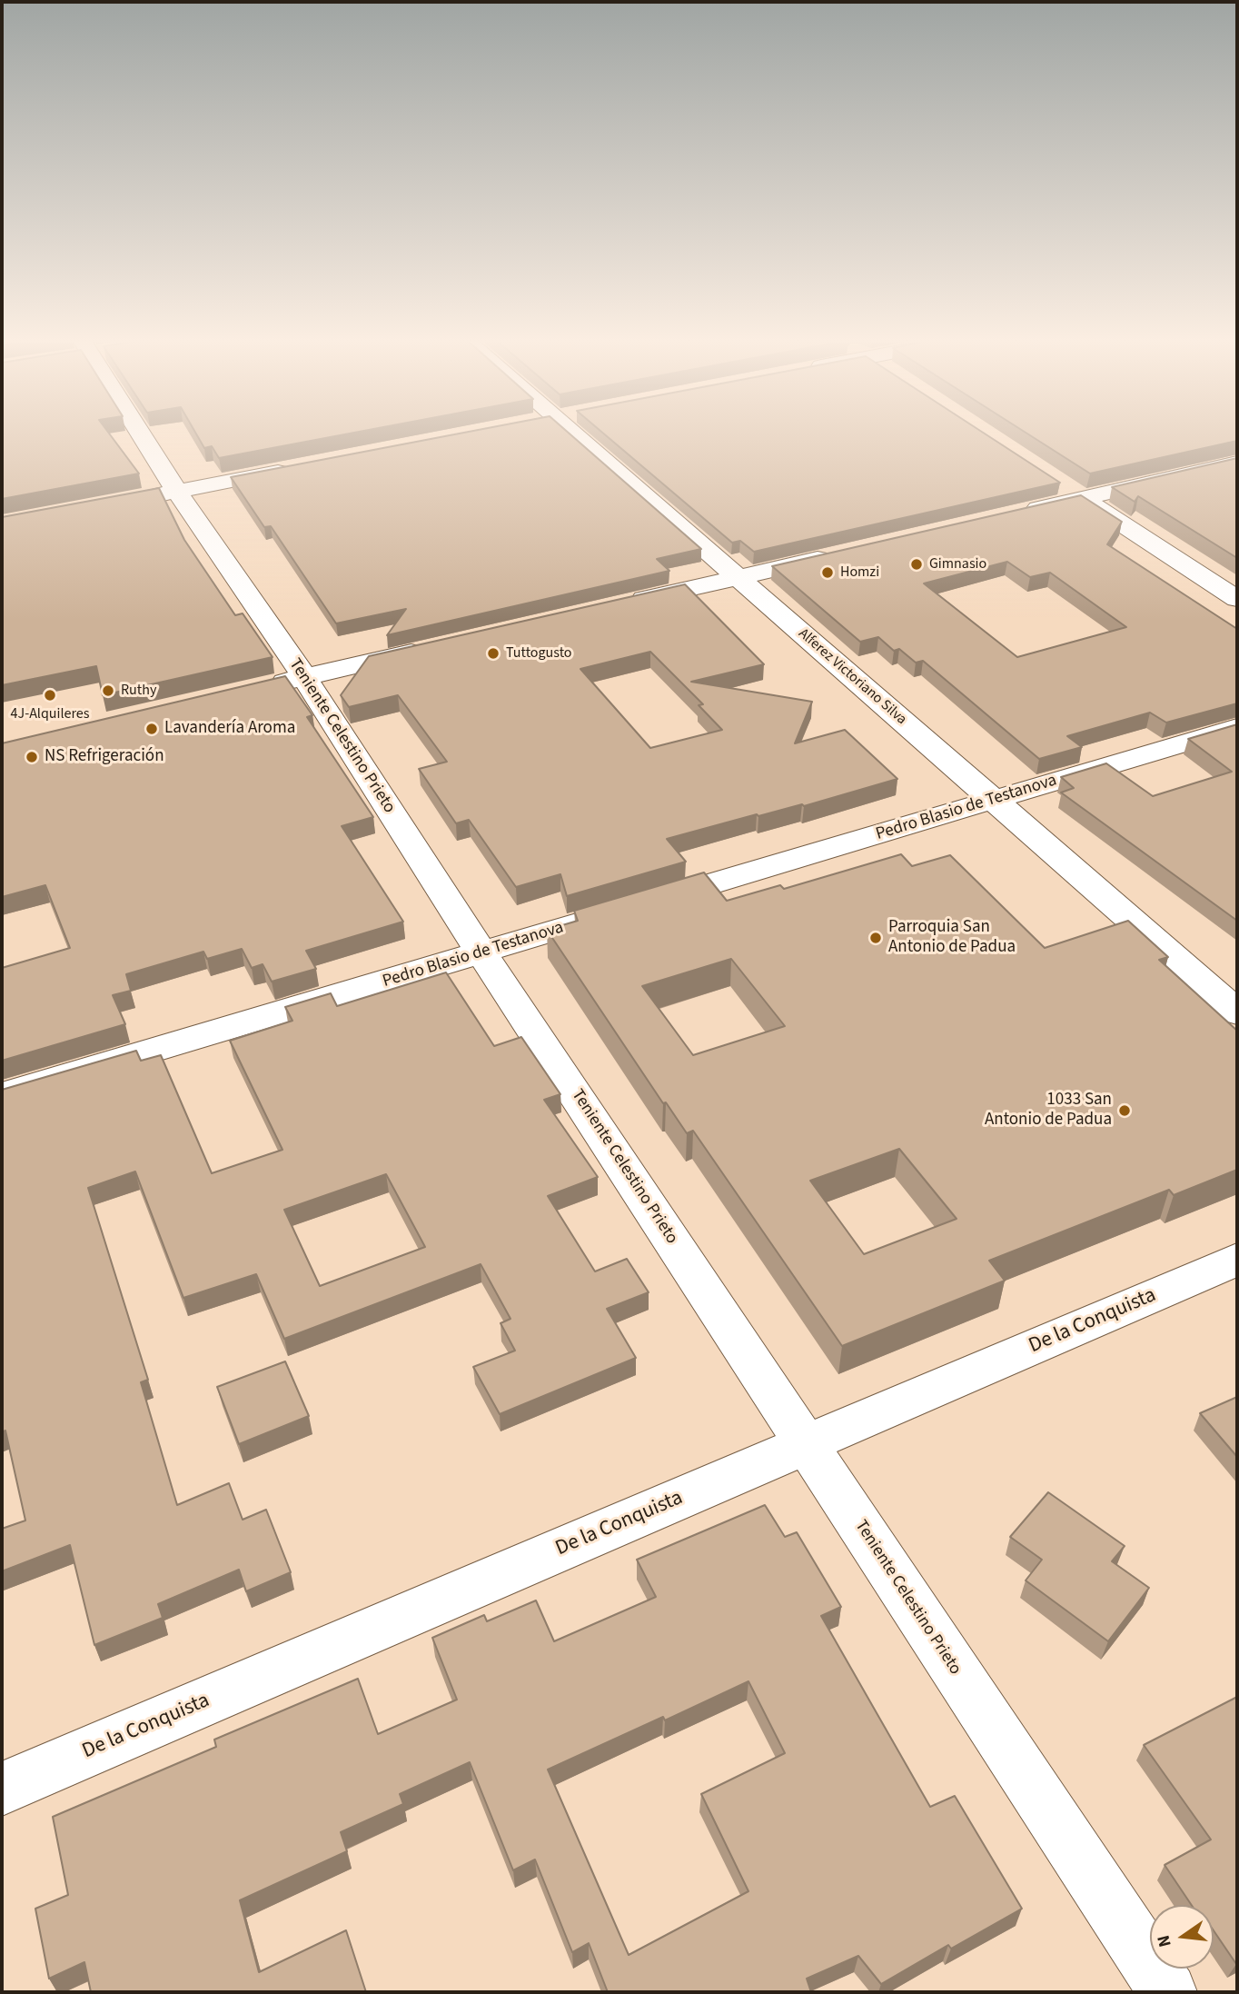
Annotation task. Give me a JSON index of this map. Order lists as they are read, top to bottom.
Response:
{
  "streets": {
    "street": [
      "Alferez Victoriano Silva",
      "Teniente Celestino Prieto",
      "Pedro Blasio de Testanova",
      "De la Conquista"
    ]
  },
  "crossings": [
    ["Alferez Victoriano Silva", "Pedro Blasio de Testanova"],
    ["Teniente Celestino Prieto", "Pedro Blasio de Testanova"],
    ["Teniente Celestino Prieto", "De la Conquista"]
  ],
  "places": [
    "Gimnasio",
    "Homzi",
    "Tuttogusto",
    "Ruthy",
    "4J-Alquileres",
    "Lavandería Aroma",
    "NS Refrigeración",
    "Parroquia San Antonio de Padua",
    "1033 San Antonio de Padua"
  ],
  "north": "left"
}
